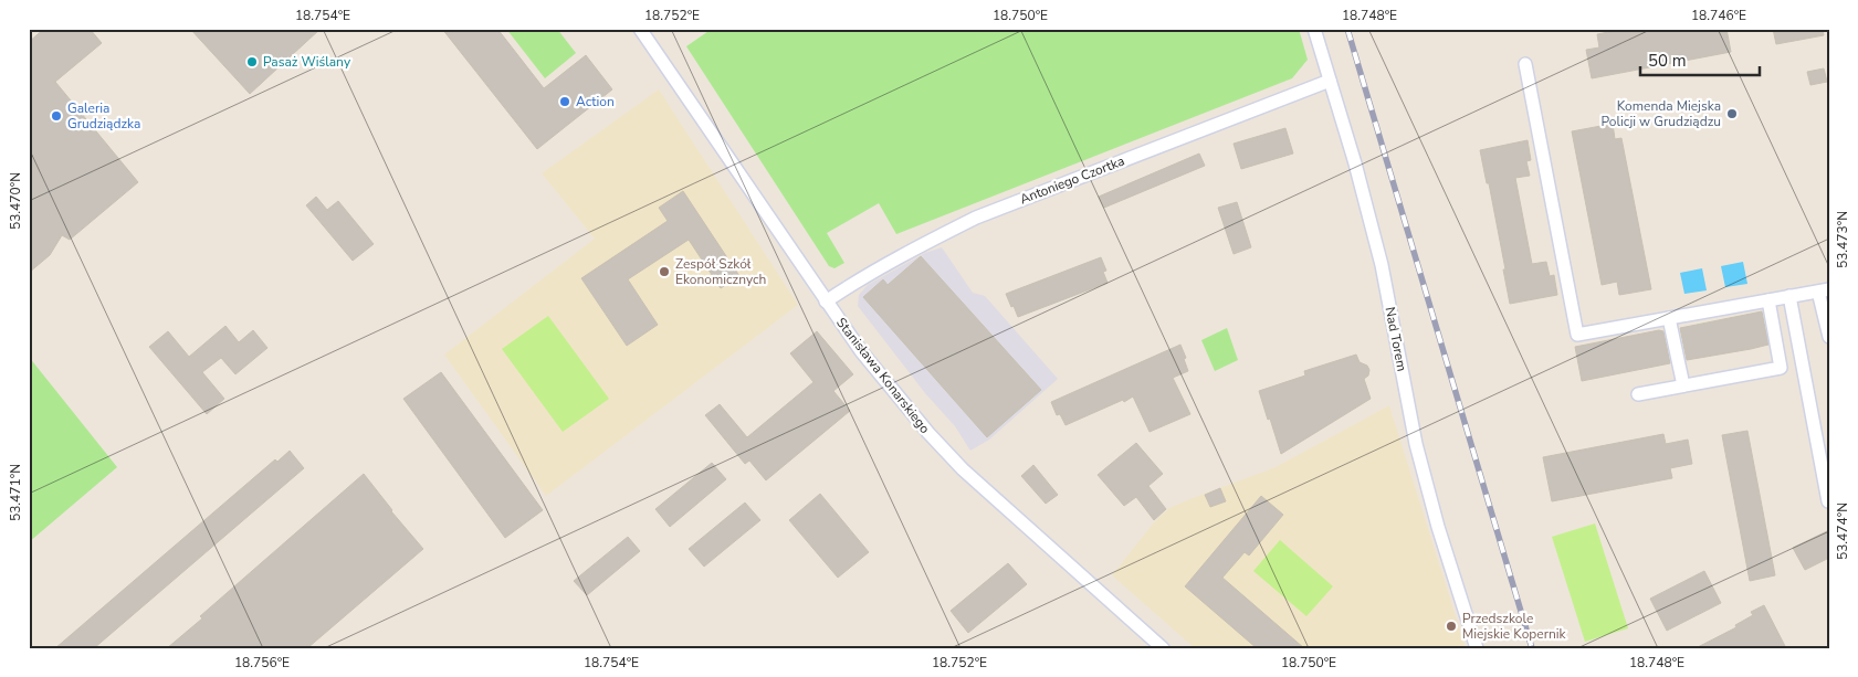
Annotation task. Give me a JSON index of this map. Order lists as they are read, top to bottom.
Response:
{
  "streets": {
    "street": ["Antoniego Czortka", "Nad Torem", "Stanisława Konarskiego"]
  },
  "crossings": [
    ["Antoniego Czortka", "Nad Torem"],
    ["Antoniego Czortka", "Stanisława Konarskiego"]
  ],
  "places": [
    "Pasaż Wiślany",
    "Action",
    "Komenda Miejska Policji w Grudziądzu",
    "Galeria Grudziądzka",
    "Zespół Szkół Ekonomicznych",
    "Przedszkole Miejskie Kopernik"
  ],
  "scale_bar": "50 m",
  "coordinates": [
    "18.754°E",
    "18.752°E",
    "18.750°E",
    "18.748°E",
    "18.746°E",
    "53.470°N",
    "53.473°N",
    "53.471°N",
    "53.474°N",
    "18.756°E"
  ]
}
